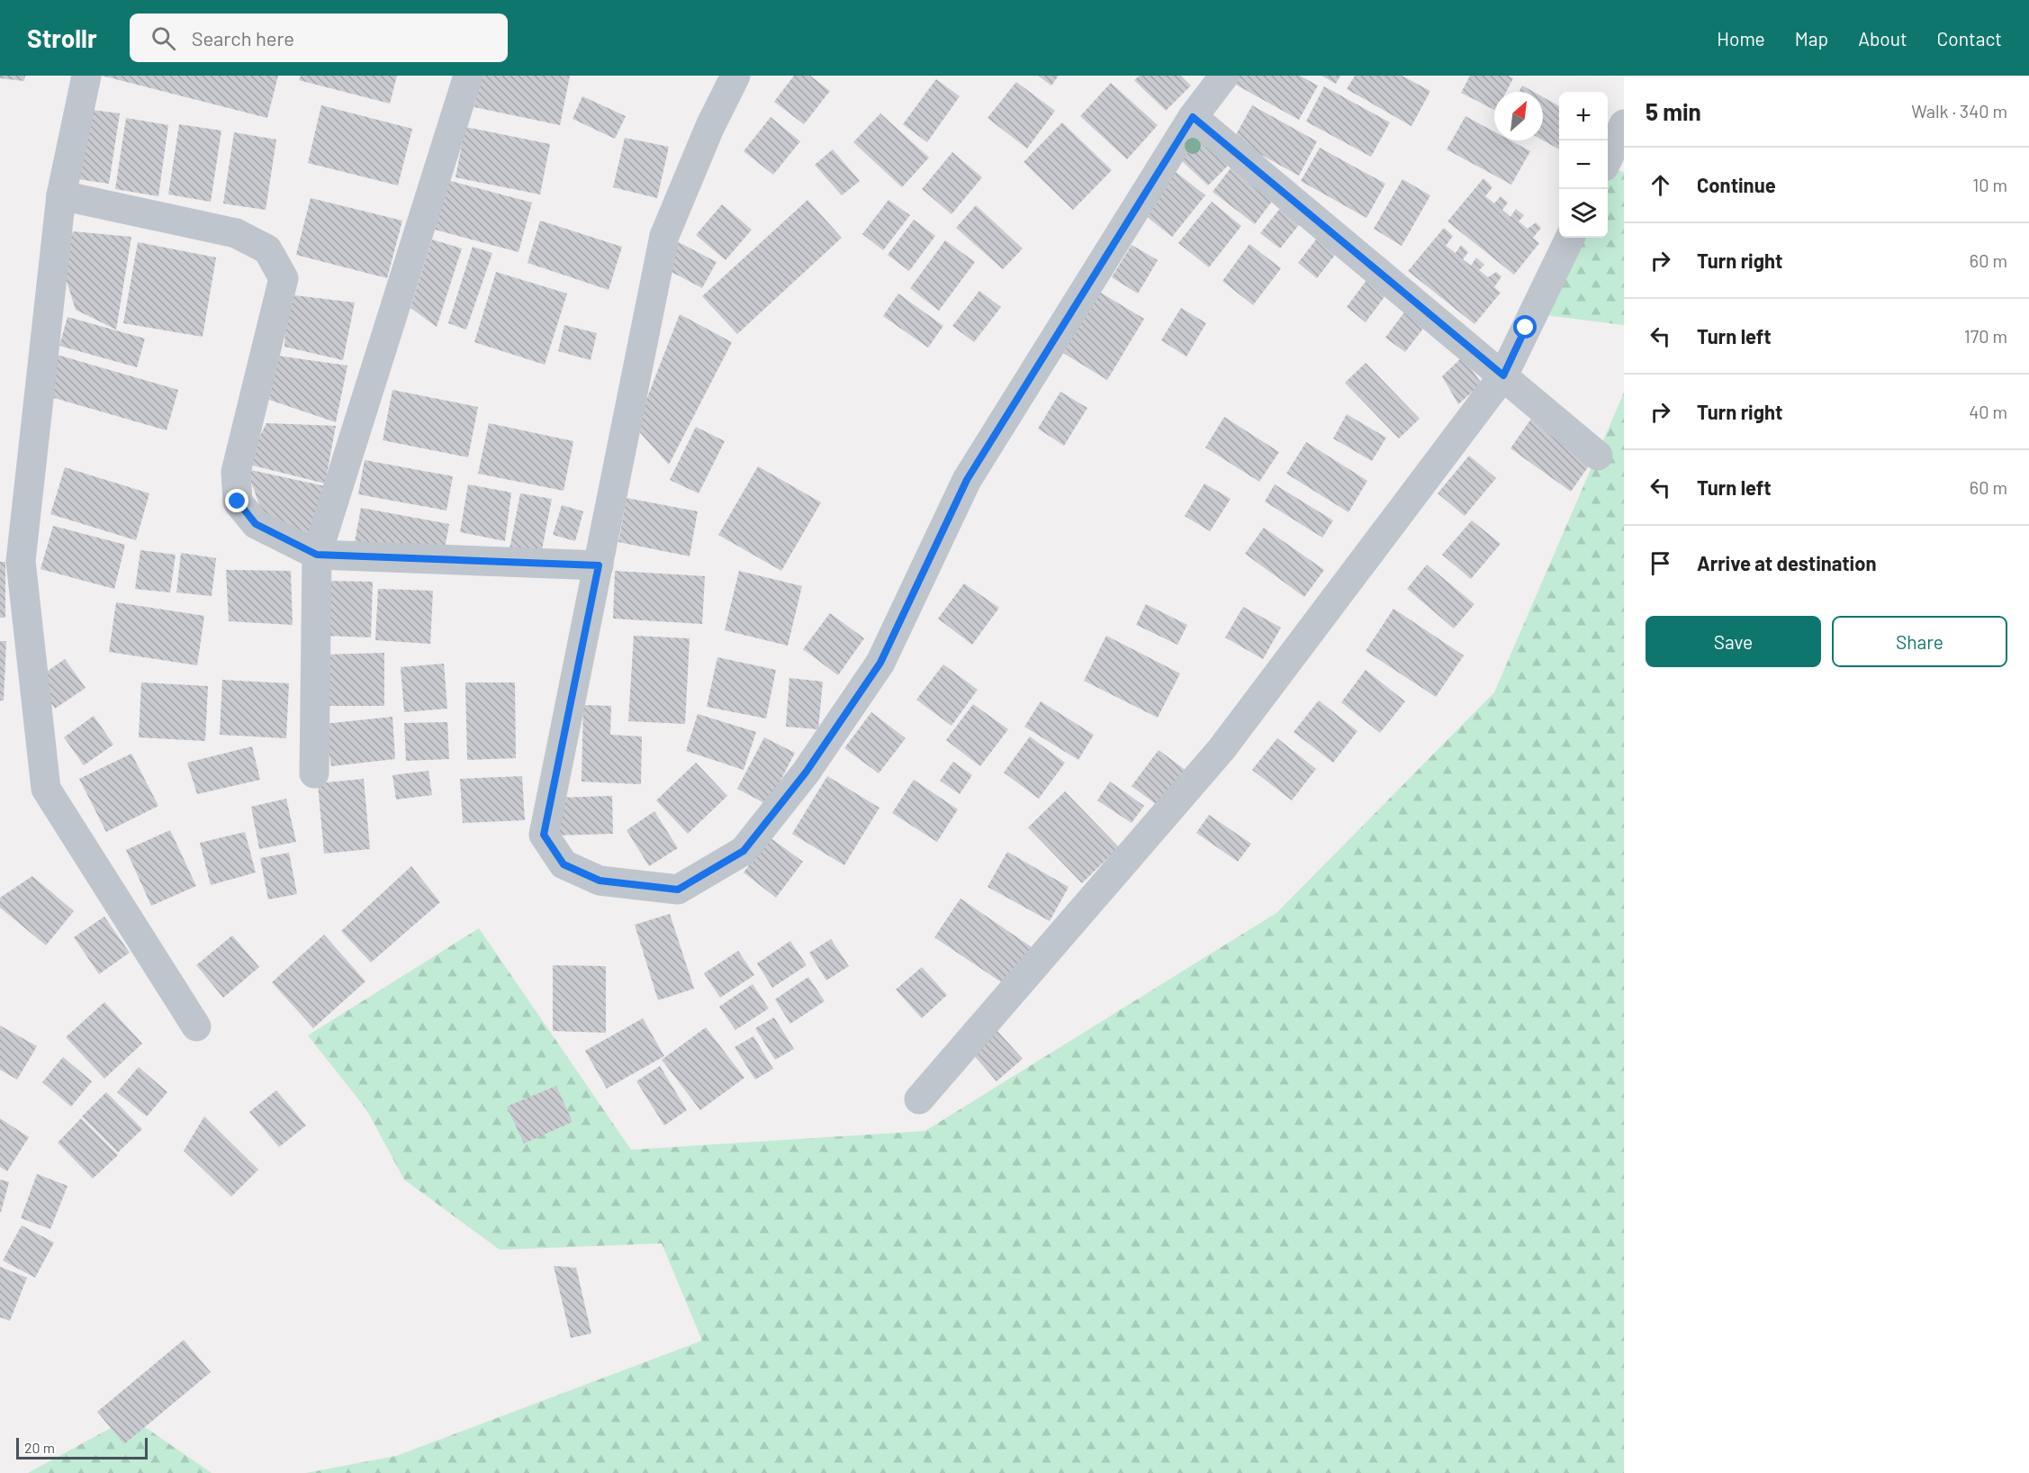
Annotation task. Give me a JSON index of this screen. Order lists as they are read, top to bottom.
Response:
{
  "scale_bar": "20 m",
  "north": "top right",
  "page": {
    "header": "Strollr",
    "search": "Search here",
    "nav": [
      "Home",
      "Map",
      "About",
      "Contact"
    ],
    "heading": ["5 min", "Walk · 340 m"],
    "map_buttons": ["+", "−"],
    "list": [
      ["Continue", "10 m"],
      ["Turn right", "60 m"],
      ["Turn left", "170 m"],
      ["Turn right", "40 m"],
      ["Turn left", "60 m"],
      "Arrive at destination"
    ],
    "buttons": ["Save", "Share"],
    "scale": "20 m"
  }
}
